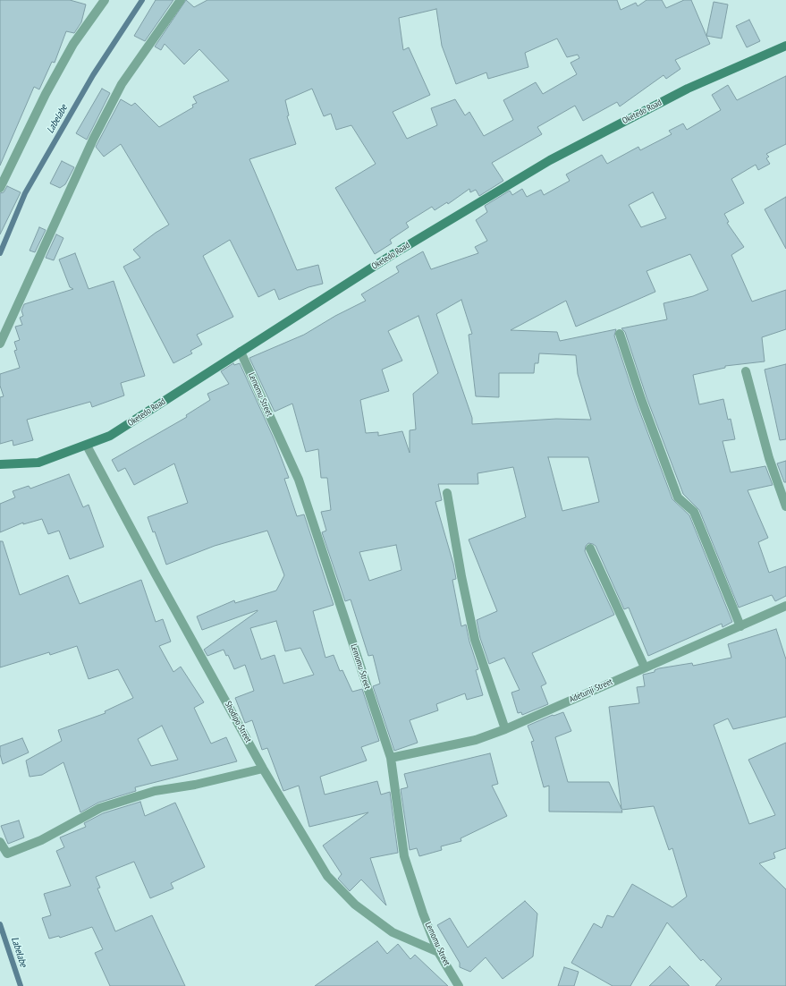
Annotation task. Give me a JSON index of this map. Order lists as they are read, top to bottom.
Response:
{
  "streets": {
    "street": [
      "Oketedo Road",
      "Lemomu Street",
      "Adetunji Street",
      "Shodipo Street"
    ]
  },
  "crossings": [
    ["Oketedo Road", "Lemomu Street"],
    ["Oketedo Road", "Shodipo Street"],
    ["Lemomu Street", "Adetunji Street"],
    ["Lemomu Street", "Shodipo Street"]
  ],
  "water": ["Labelabe"]
}
